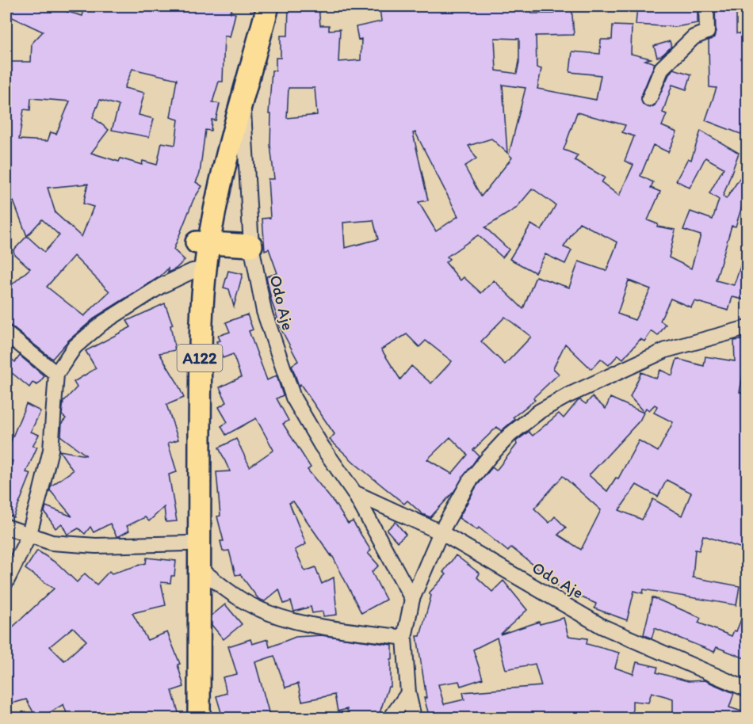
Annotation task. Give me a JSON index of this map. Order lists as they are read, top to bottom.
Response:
{
  "streets": {
    "highway": ["A122"],
    "street": ["Odo Aje"]
  },
  "crossings": [
    ["Odo Aje", "A122"]
  ]
}
